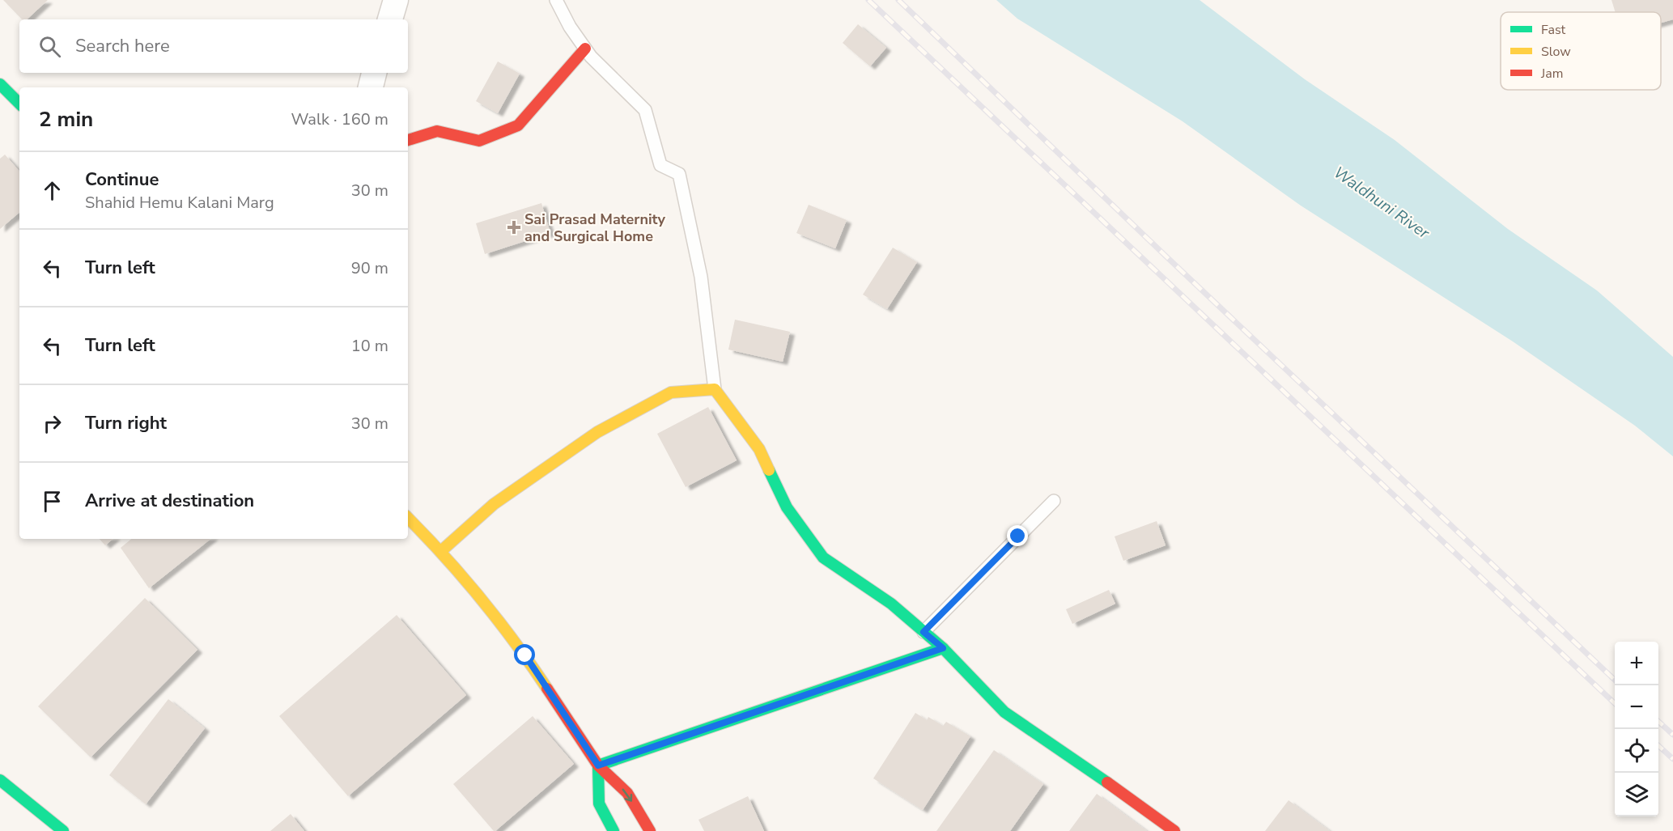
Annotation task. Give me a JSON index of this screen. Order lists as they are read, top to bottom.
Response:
{
  "water": ["Waldhuni River"],
  "places": {
    "health": ["Sai Prasad Maternity and Surgical Home"]
  },
  "legend": ["Fast", "Slow", "Jam"],
  "page": {
    "search": "Search here",
    "heading": ["2 min", "Walk · 160 m"],
    "list": [
      ["Continue", "Shahid Hemu Kalani Marg", "30 m"],
      ["Turn left", "90 m"],
      ["Turn left", "10 m"],
      ["Turn right", "30 m"],
      "Arrive at destination"
    ],
    "map_buttons": ["+", "−"]
  }
}
